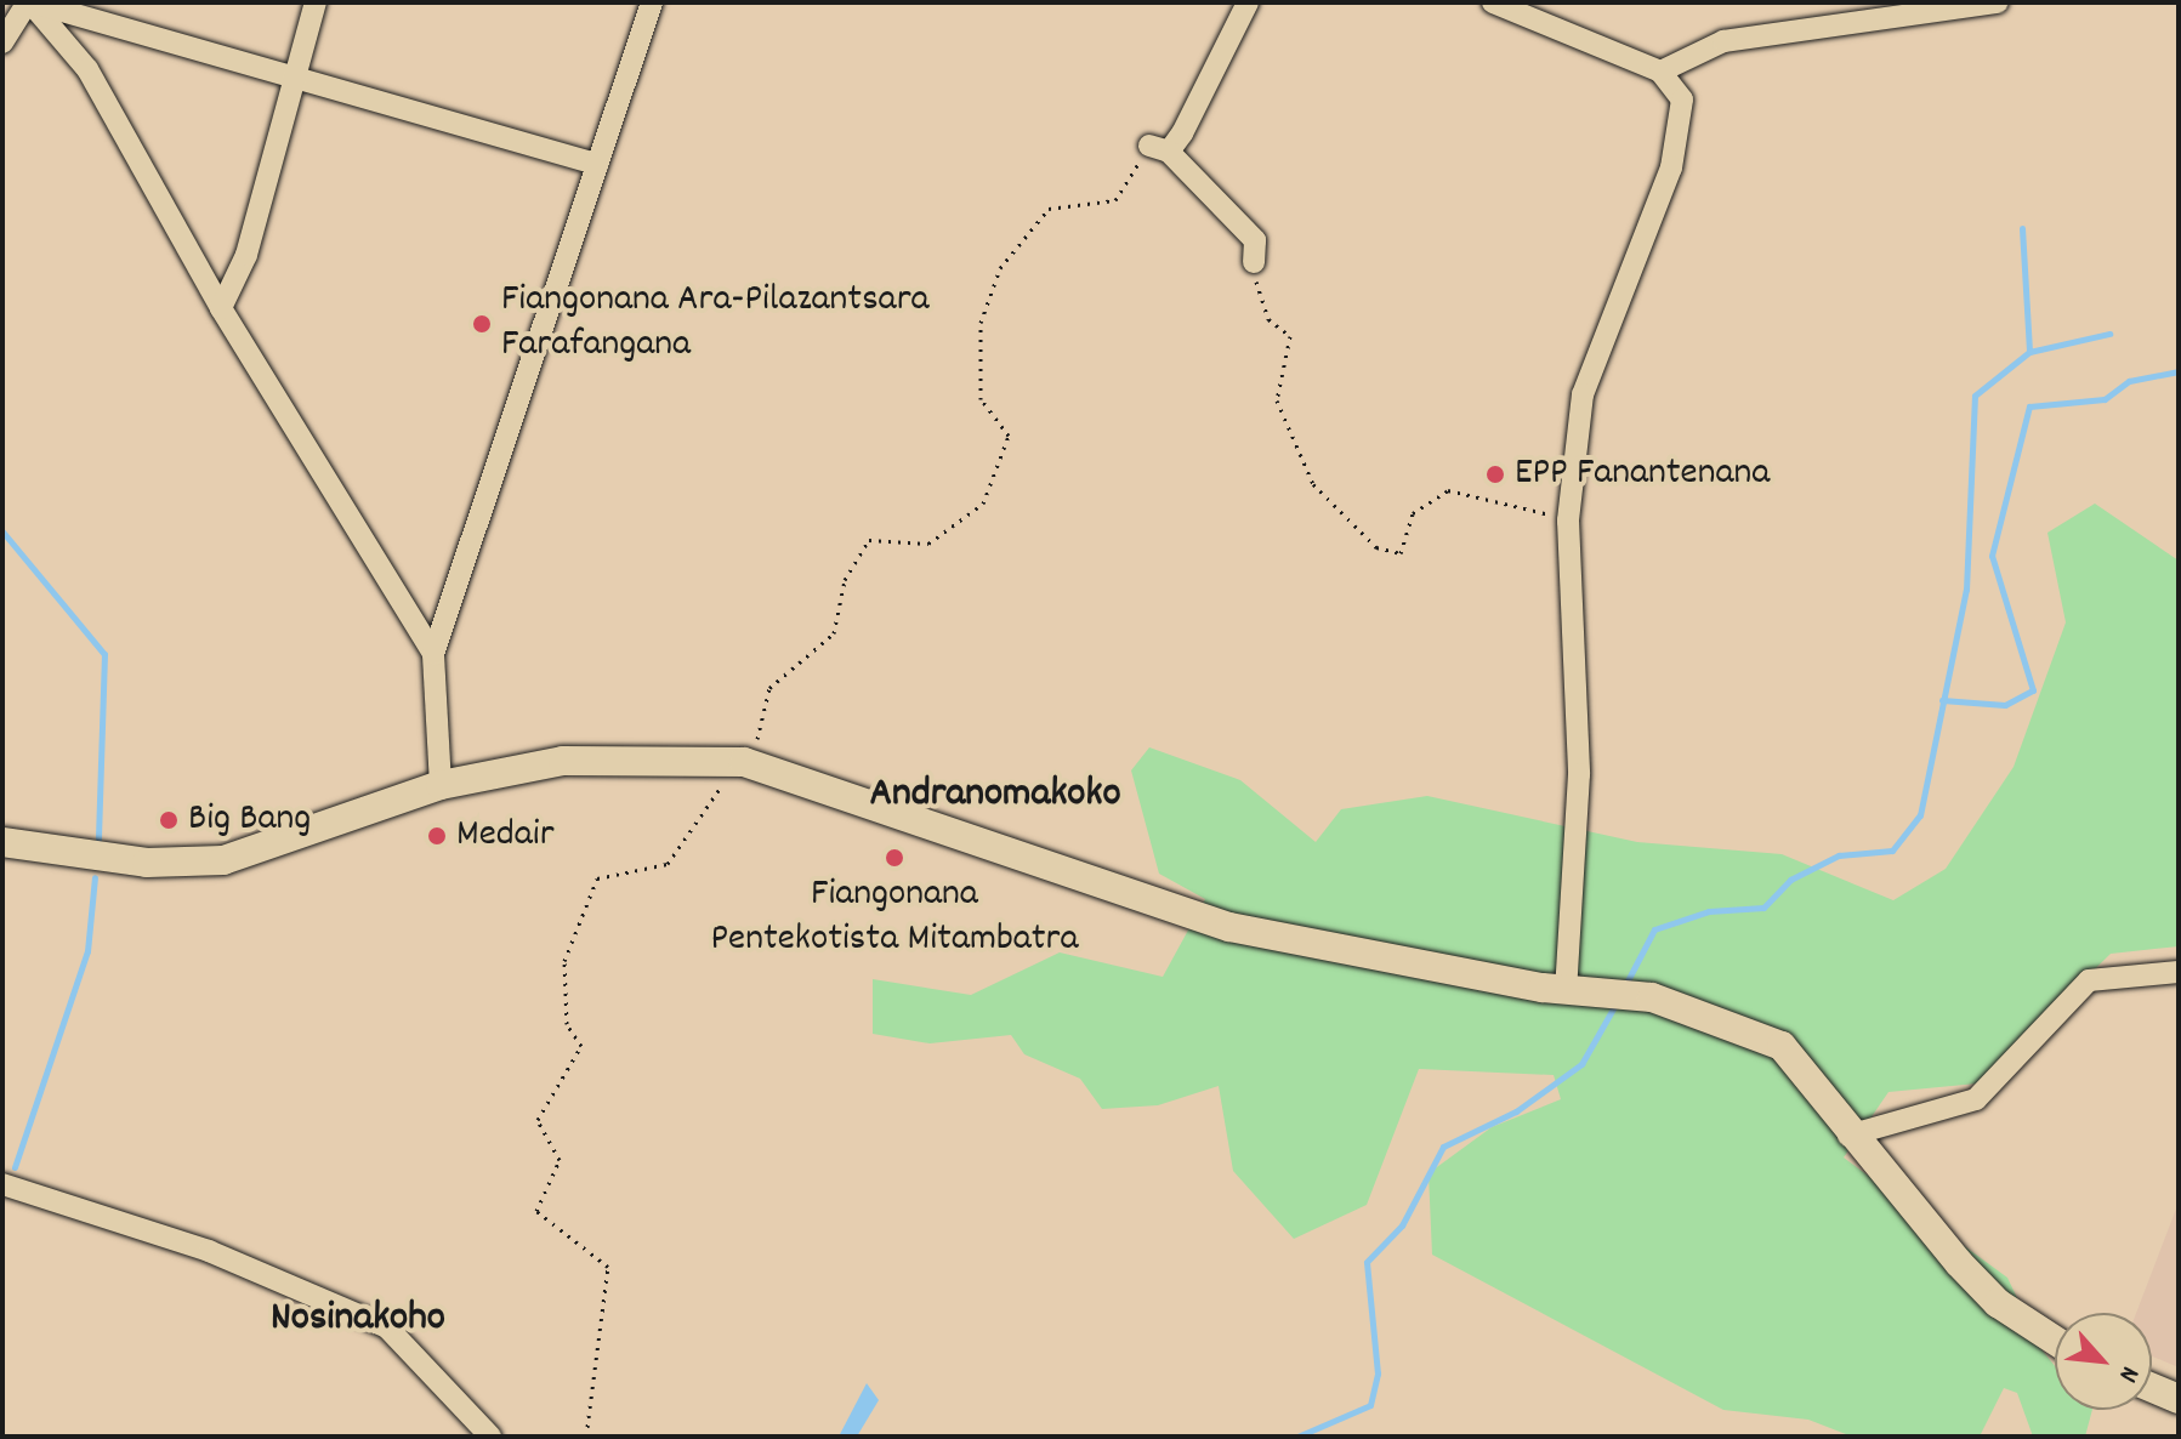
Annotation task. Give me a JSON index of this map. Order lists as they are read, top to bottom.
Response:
{
  "districts": ["Andranomakoko", "Nosinakoho"],
  "places": [
    "Fiangonana Ara-Pilazantsara Farafangana",
    "EPP Fanantenana",
    "Big Bang",
    "Medair",
    "Fiangonana Pentekotista Mitambatra"
  ],
  "north": "bottom right"
}
